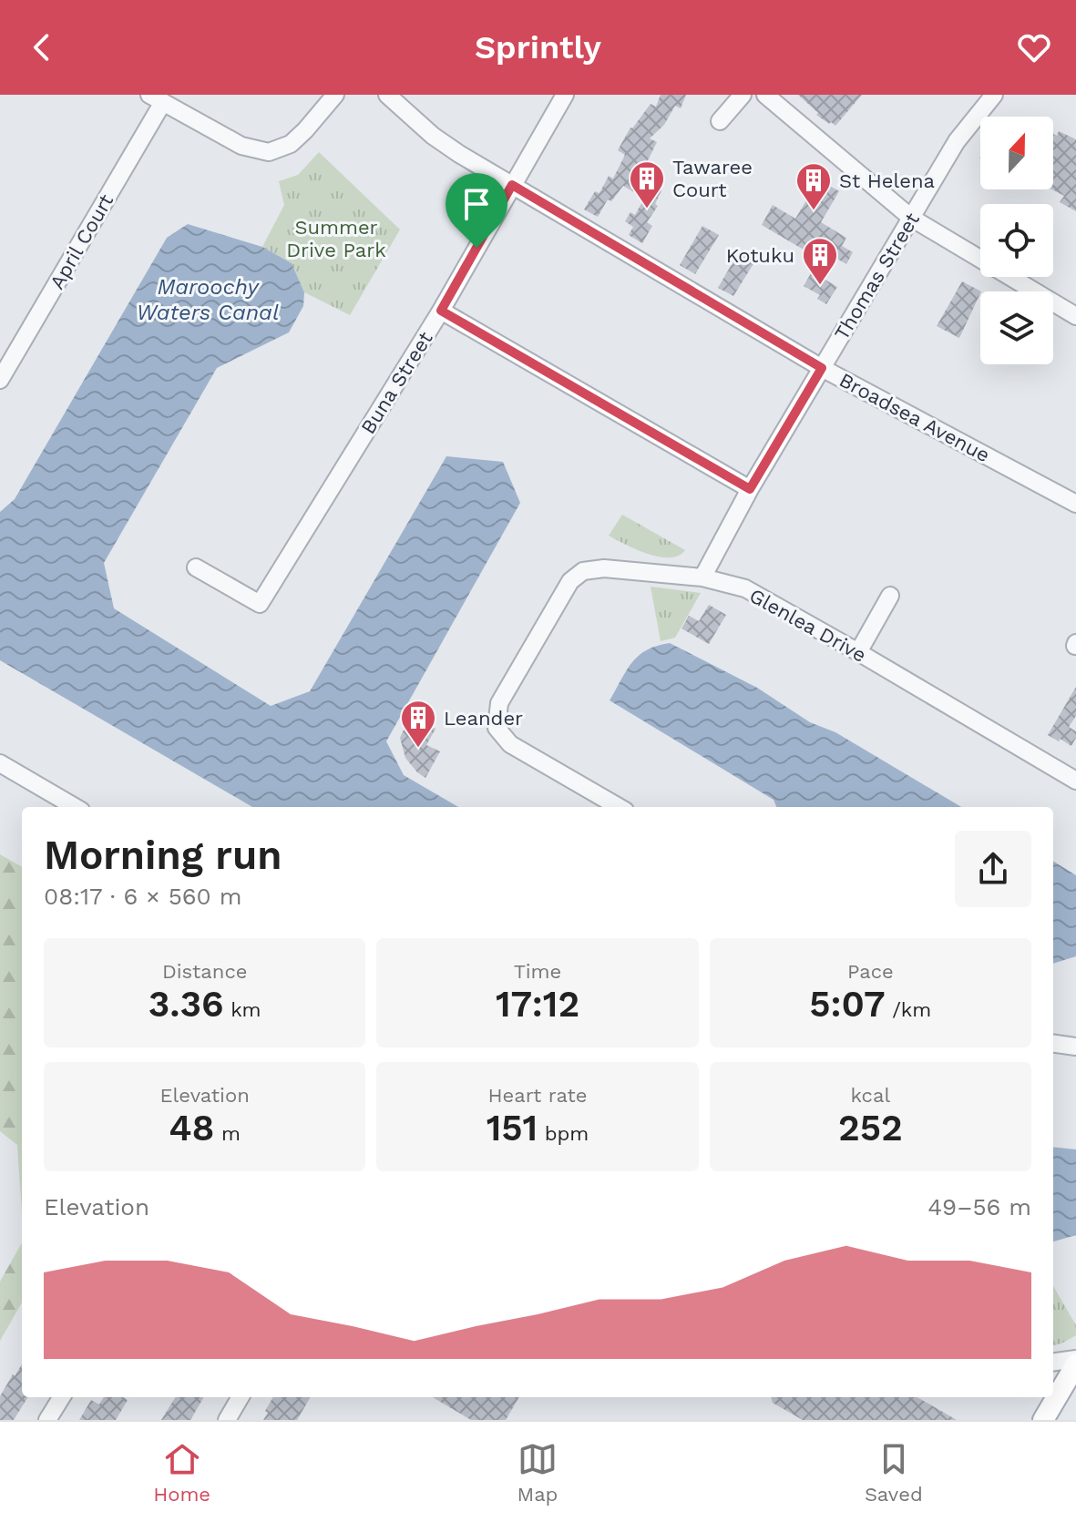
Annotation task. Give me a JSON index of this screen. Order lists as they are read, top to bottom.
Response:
{
  "streets": {
    "street": [
      "April Court",
      "Thomas Street",
      "Buna Street",
      "Broadsea Avenue",
      "Glenlea Drive"
    ]
  },
  "crossings": [
    ["Thomas Street", "Broadsea Avenue"],
    ["Thomas Street", "Glenlea Drive"],
    ["Buna Street", "Broadsea Avenue"]
  ],
  "water": ["Maroochy Waters Canal"],
  "parks": ["Summer Drive Park"],
  "places": {
    "building": [
      "Tawaree Court",
      "St Helena",
      "Kotuku",
      "Leander"
    ]
  },
  "north": "top",
  "page": {
    "header": "Sprintly",
    "heading": ["Morning run", "08:17 · 6 × 560 m"],
    "stats": [
      ["Distance", "3.36 km"],
      ["Time", "17:12"],
      ["Pace", "5:07 /km"],
      ["Elevation", "48 m"],
      ["Heart rate", "151 bpm"],
      ["kcal", "252"]
    ],
    "chart": ["Elevation", "49–56 m"],
    "tabs": ["Home", "Map", "Saved"]
  }
}
